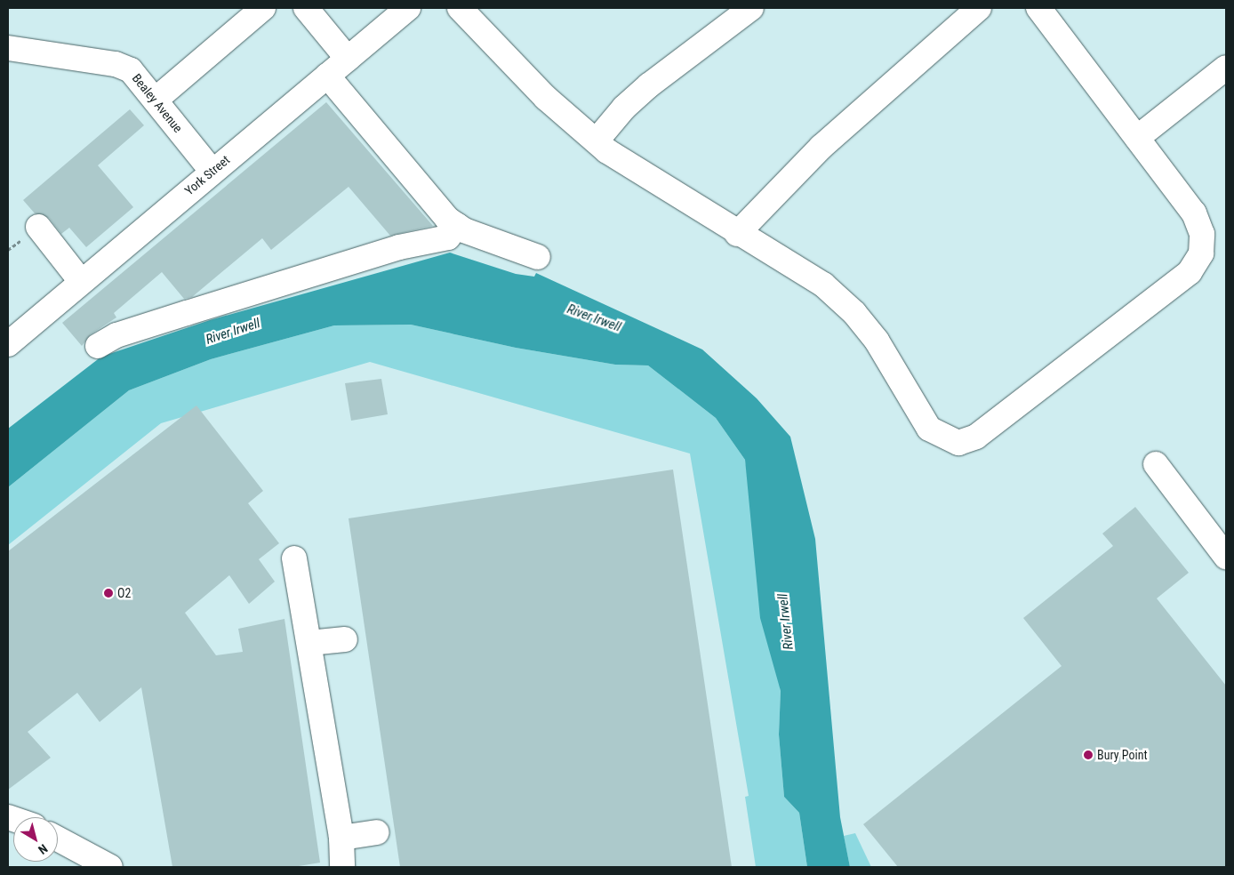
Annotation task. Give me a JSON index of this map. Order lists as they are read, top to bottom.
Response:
{
  "streets": {
    "street": ["Bealey Avenue", "York Street"]
  },
  "crossings": [
    ["Bealey Avenue", "York Street"]
  ],
  "water": ["River Irwell"],
  "places": ["O2", "Bury Point"],
  "north": "bottom right"
}
